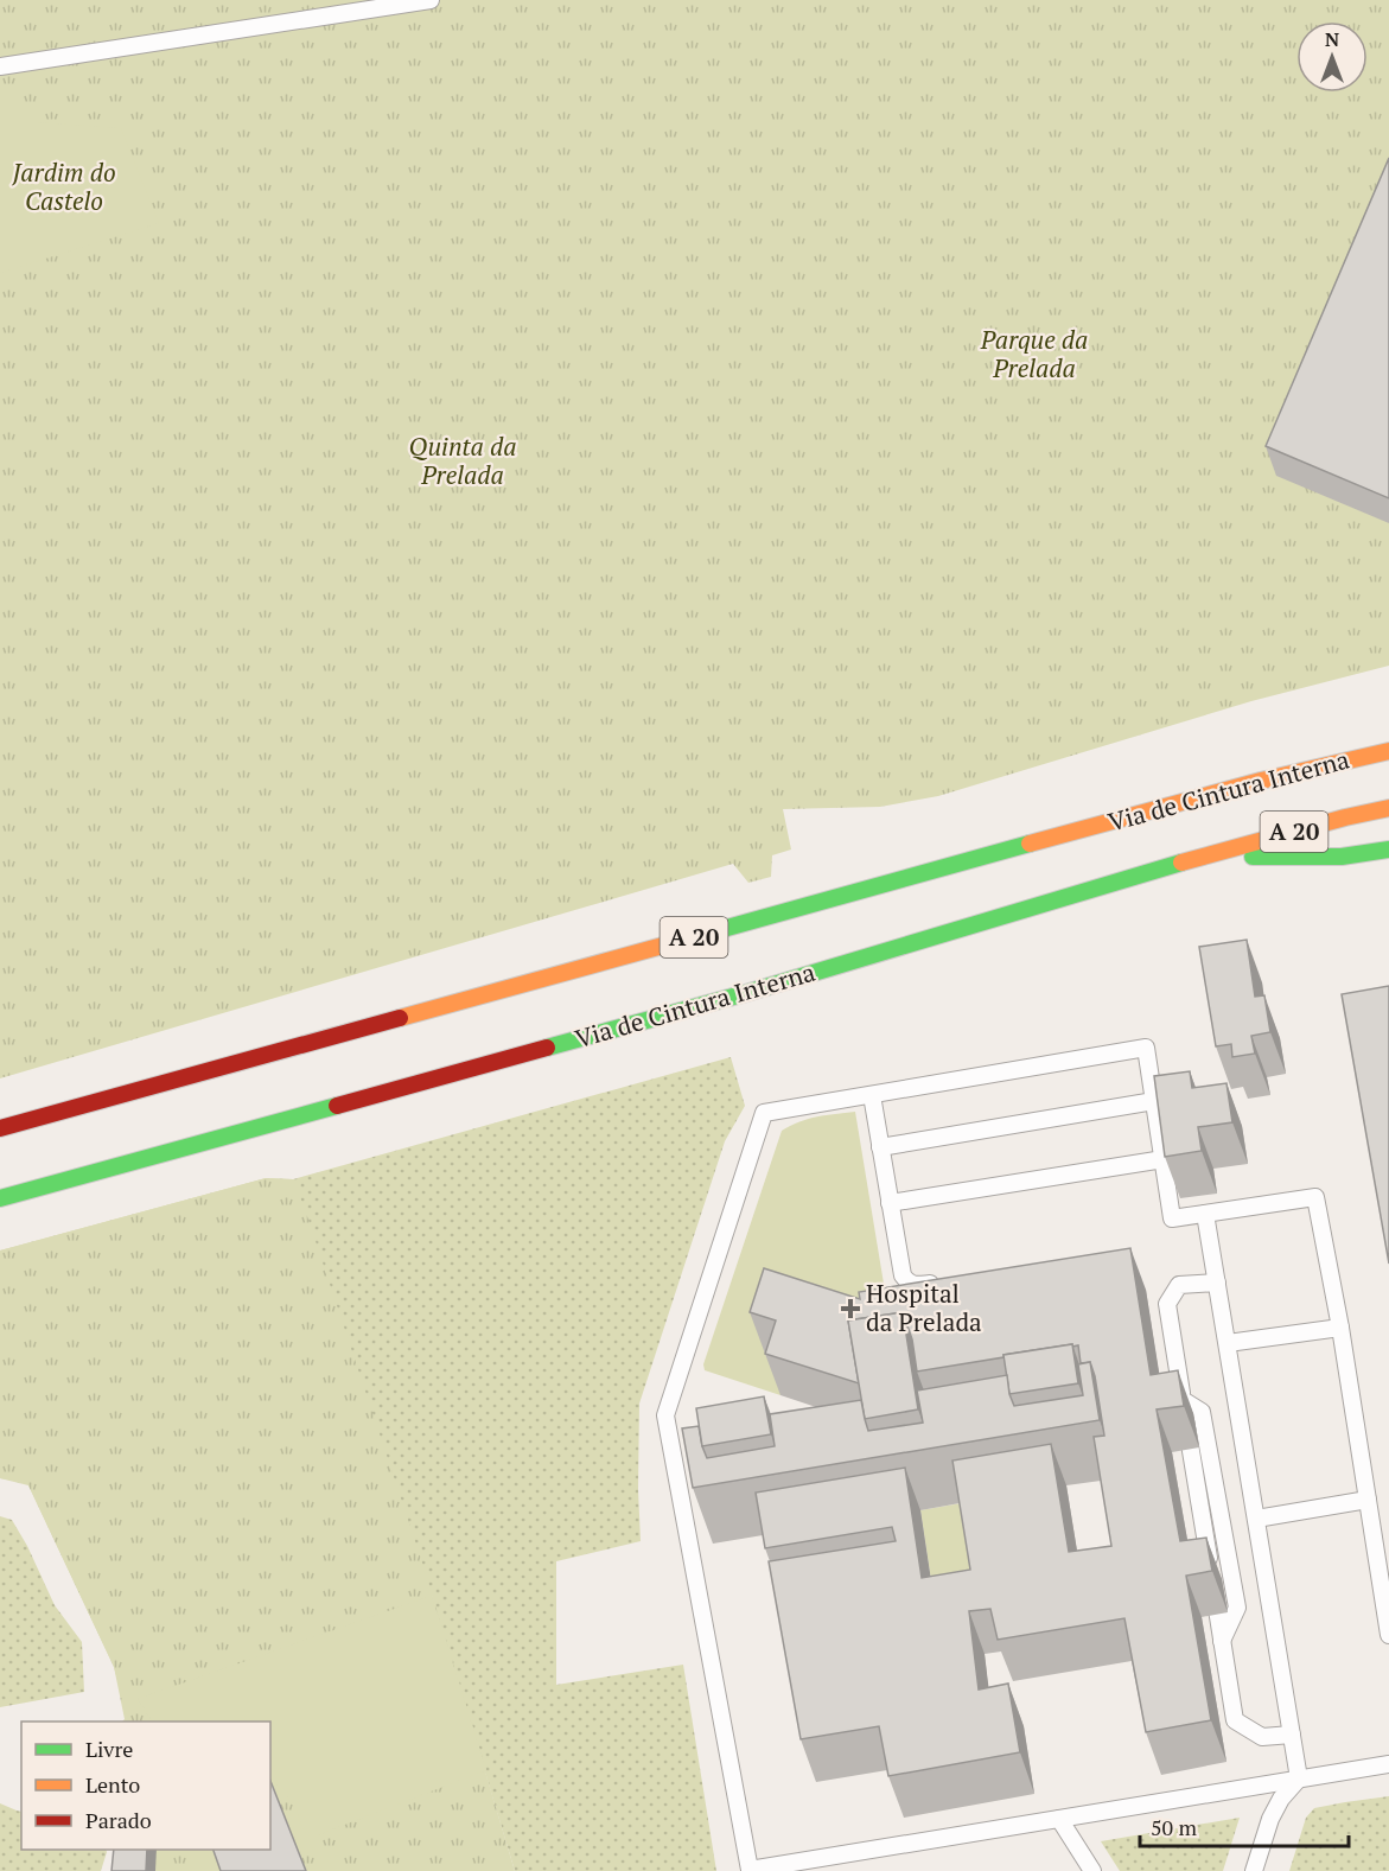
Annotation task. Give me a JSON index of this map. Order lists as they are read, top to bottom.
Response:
{
  "streets": {
    "highway": ["Via de Cintura Interna", "A 20"]
  },
  "parks": ["Jardim do Castelo", "Parque da Prelada", "Quinta da Prelada"],
  "places": {
    "health": ["Hospital da Prelada"]
  },
  "legend": ["Livre", "Lento", "Parado"],
  "scale_bar": "50 m",
  "north": "top"
}
